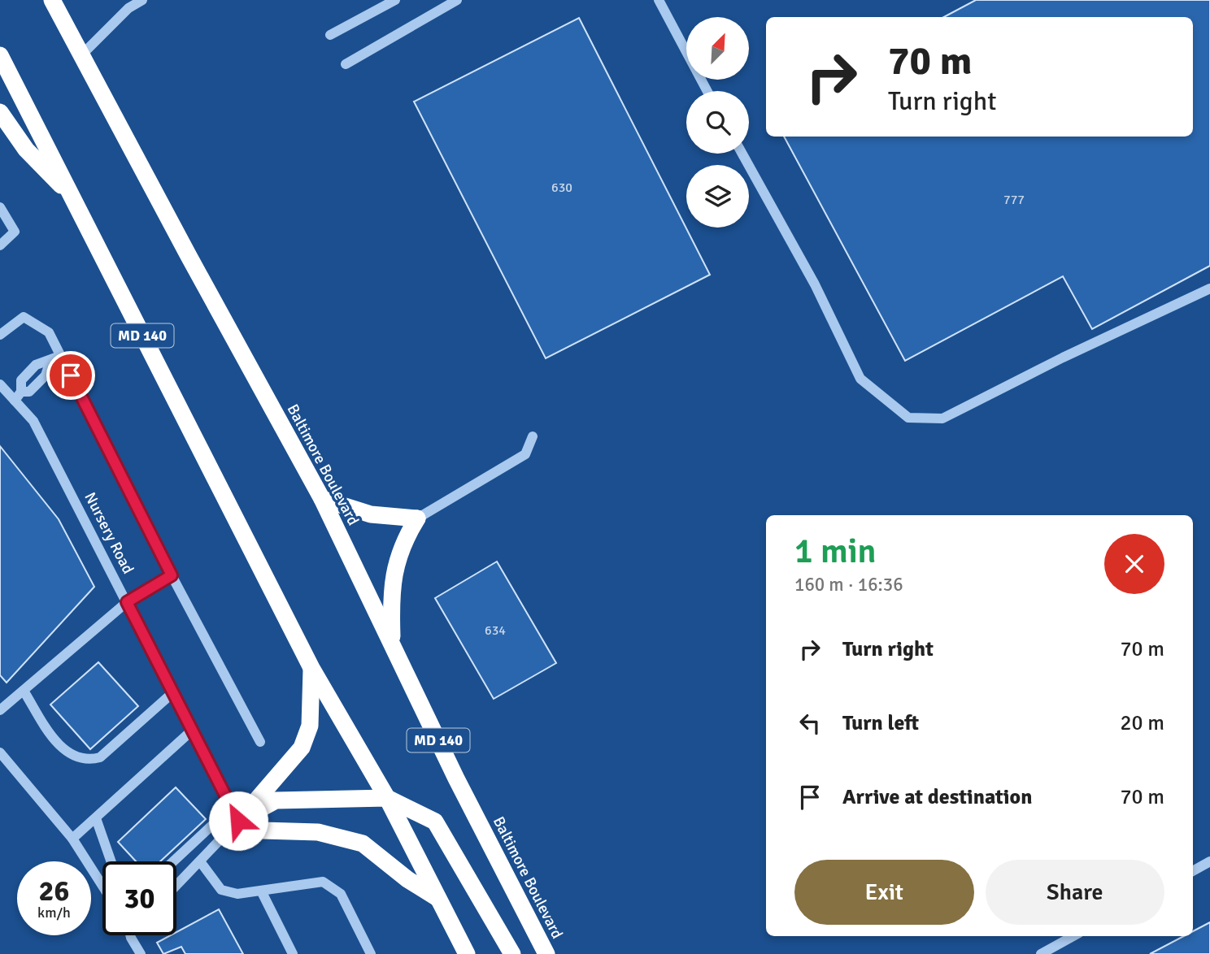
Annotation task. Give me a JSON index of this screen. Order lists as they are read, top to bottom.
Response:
{
  "streets": {
    "highway": ["MD 140", "Baltimore Boulevard"],
    "street": ["Nursery Road"]
  },
  "house_numbers": ["630", "777", "634"],
  "north": "top right",
  "page": {
    "turn": ["70 m", "Turn right"],
    "heading": ["1 min", "160 m · 16:36"],
    "list": [
      {
        "name": "Turn right",
        "value": "70 m"
      },
      {
        "name": "Turn left",
        "value": "20 m"
      },
      {
        "name": "Arrive at destination",
        "value": "70 m"
      }
    ],
    "buttons": ["Exit", "Share"],
    "speed": "26 km/h",
    "limit": "30"
  }
}
